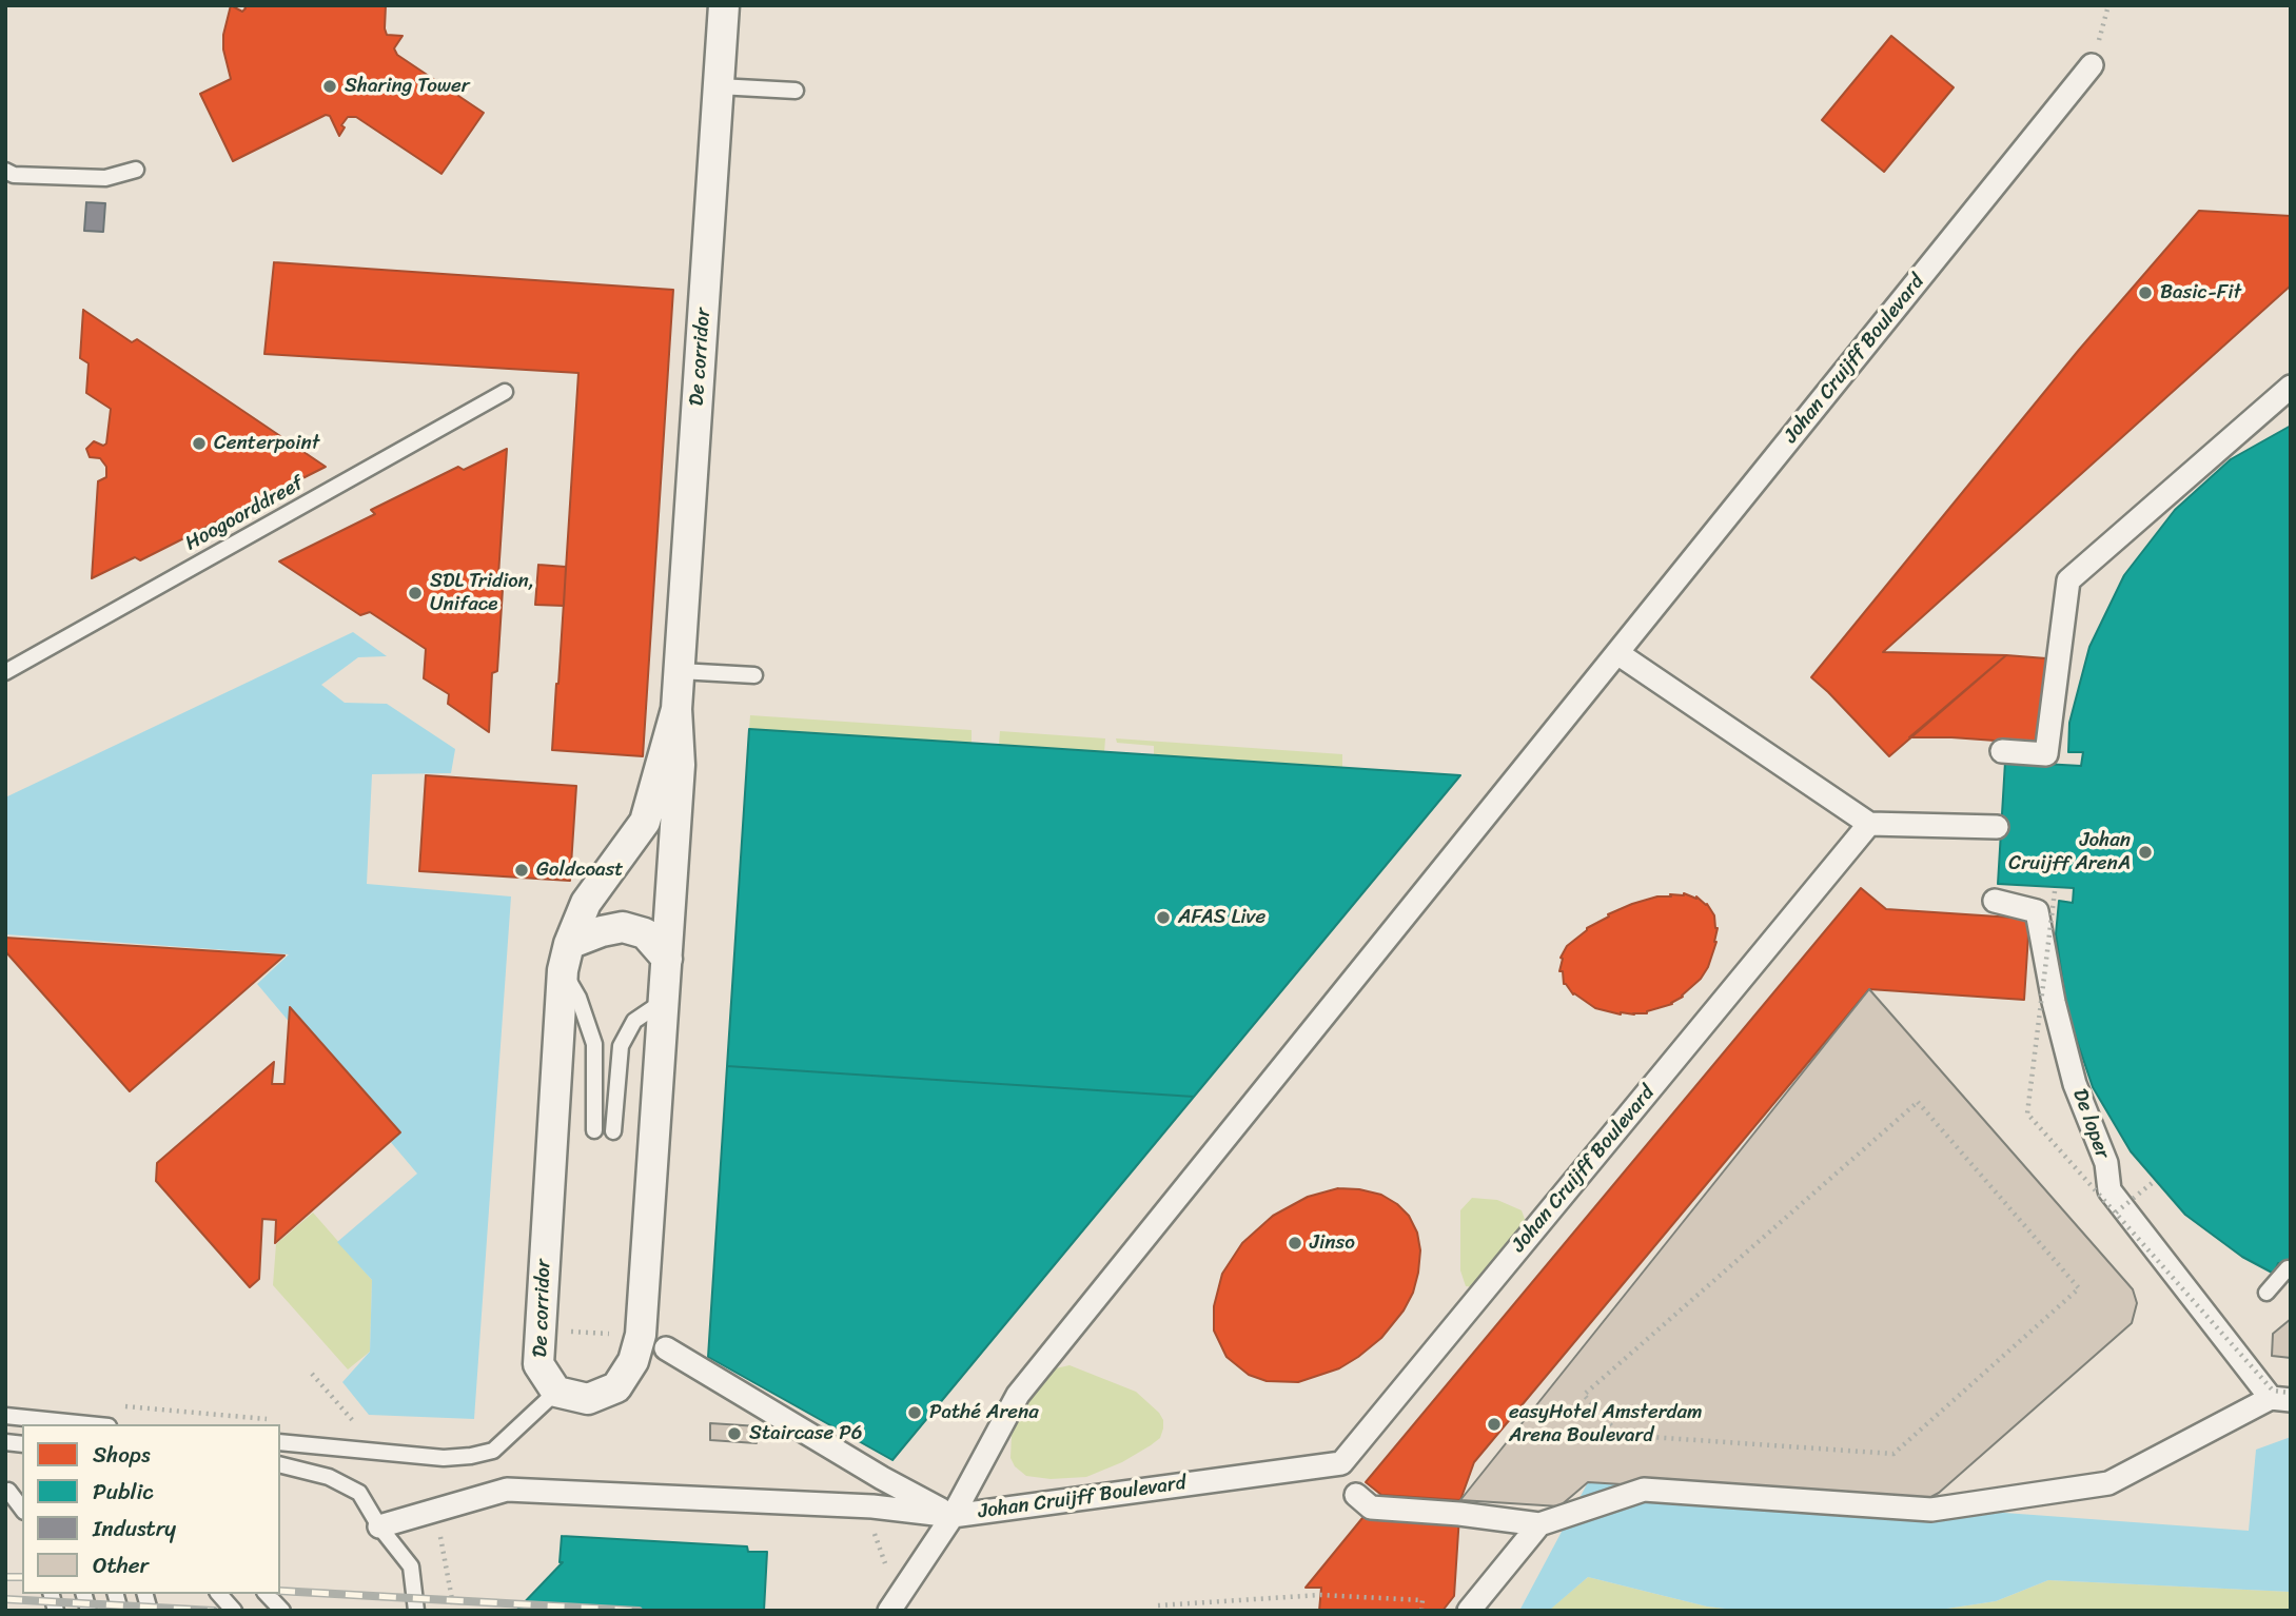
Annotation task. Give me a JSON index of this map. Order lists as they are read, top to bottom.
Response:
{
  "streets": {
    "street": ["De corridor", "Johan Cruijff Boulevard", "De loper"],
    "lane": ["Hoogoorddreef"]
  },
  "places": [
    "Sharing Tower",
    "Basic-Fit",
    "Centerpoint",
    "SDL Tridion, Uniface",
    "Johan Cruijff ArenA",
    "Goldcoast",
    "AFAS Live",
    "Jinso",
    "Pathé Arena",
    "easyHotel Amsterdam Arena Boulevard",
    "Staircase P6"
  ],
  "legend": [
    "Shops",
    "Public",
    "Industry",
    "Other"
  ]
}
